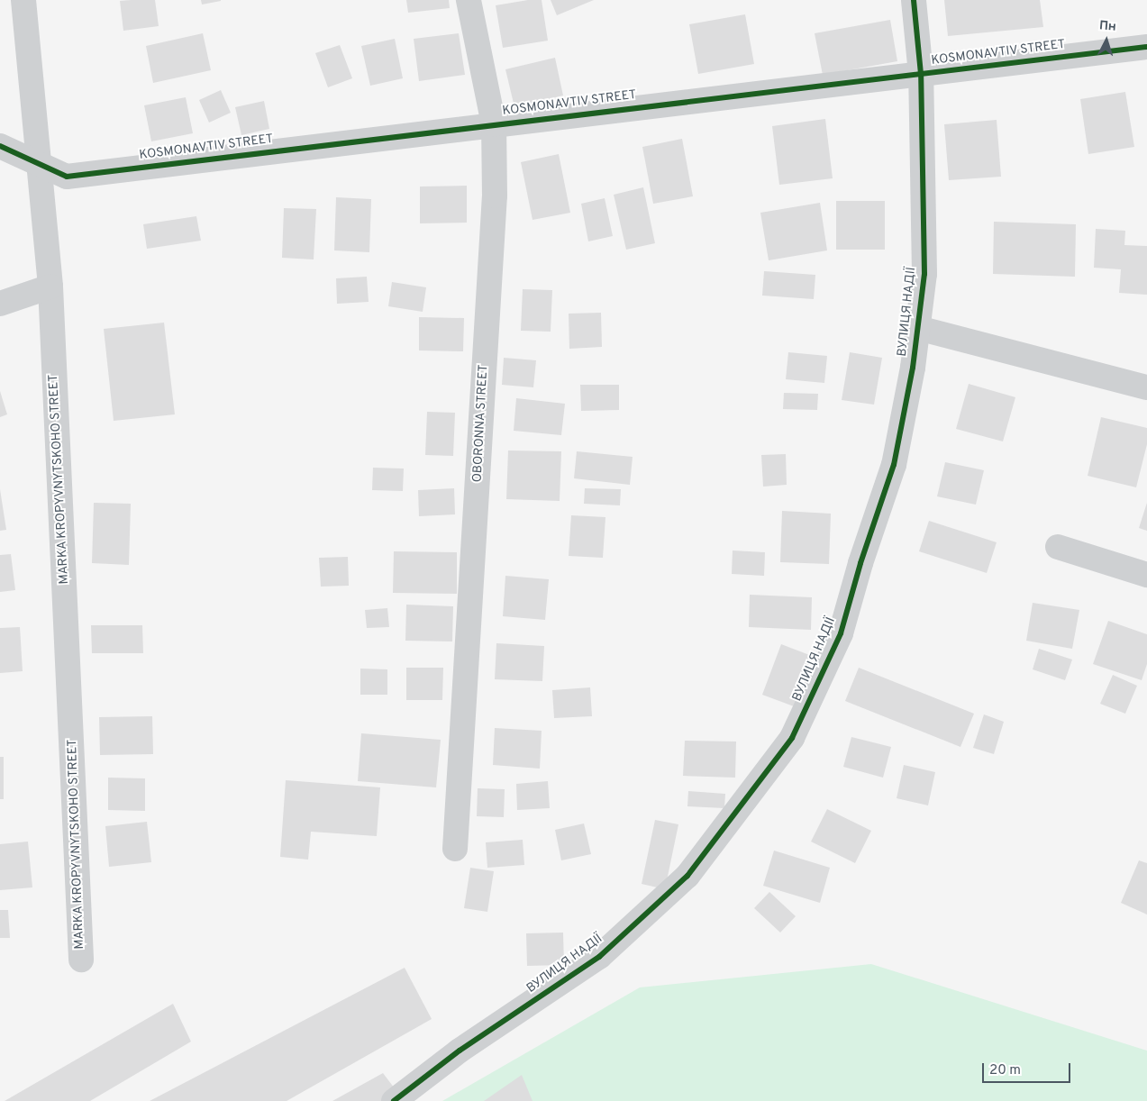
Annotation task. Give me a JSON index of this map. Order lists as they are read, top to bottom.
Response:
{
  "streets": {
    "street": [
      "KOSMONAVTIV STREET",
      "ВУЛИЦЯ НАДІЇ",
      "OBORONNA STREET",
      "MARKA KROPYVNYTSKOHO STREET"
    ]
  },
  "crossings": [
    ["KOSMONAVTIV STREET", "ВУЛИЦЯ НАДІЇ"],
    ["KOSMONAVTIV STREET", "OBORONNA STREET"],
    ["KOSMONAVTIV STREET", "MARKA KROPYVNYTSKOHO STREET"]
  ],
  "scale_bar": "20 m",
  "north": "top"
}
